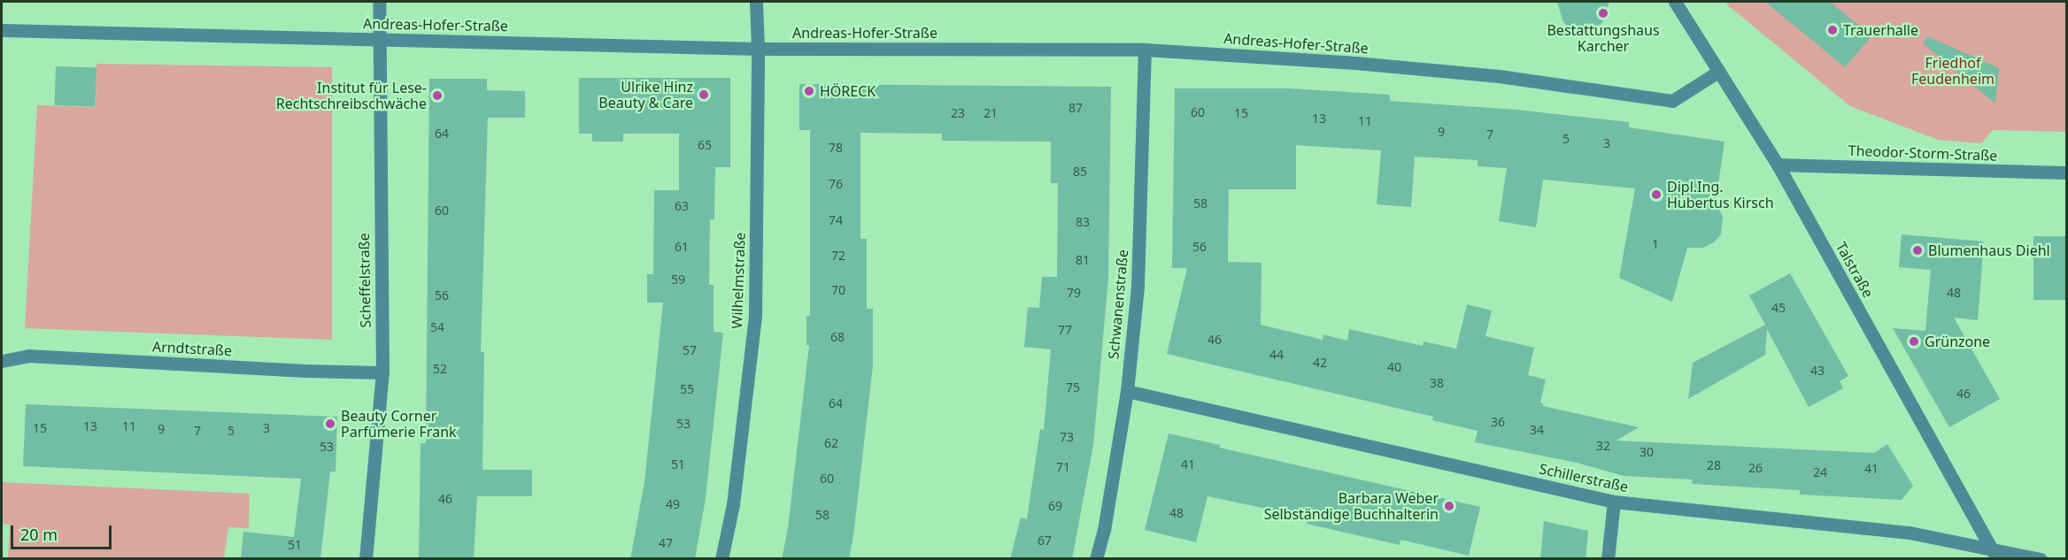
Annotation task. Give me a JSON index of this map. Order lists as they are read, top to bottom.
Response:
{
  "streets": {
    "street": [
      "Andreas-Hofer-Straße",
      "Theodor-Storm-Straße",
      "Talstraße",
      "Scheffelstraße",
      "Wilhelmstraße",
      "Schwanenstraße",
      "Arndtstraße",
      "Schillerstraße"
    ]
  },
  "crossings": [
    ["Andreas-Hofer-Straße", "Talstraße"],
    ["Andreas-Hofer-Straße", "Scheffelstraße"],
    ["Andreas-Hofer-Straße", "Wilhelmstraße"],
    ["Andreas-Hofer-Straße", "Schwanenstraße"],
    ["Theodor-Storm-Straße", "Talstraße"],
    ["Talstraße", "Schillerstraße"],
    ["Scheffelstraße", "Arndtstraße"],
    ["Schwanenstraße", "Schillerstraße"]
  ],
  "parks": ["Friedhof Feudenheim"],
  "places": [
    "Bestattungshaus Karcher",
    "Trauerhalle",
    "HÖRECK",
    "Ulrike Hinz Beauty & Care",
    "Institut für Lese- Rechtschreibschwäche",
    "Dipl.Ing. Hubertus Kirsch",
    "Blumenhaus Diehl",
    "Grünzone",
    "Beauty Corner Parfümerie Frank",
    "Barbara Weber Selbständige Buchhalterin"
  ],
  "house_numbers": [
    "87",
    "60",
    "23",
    "21",
    "15",
    "13",
    "11",
    "9",
    "64",
    "7",
    "5",
    "3",
    "65",
    "78",
    "85",
    "76",
    "58",
    "63",
    "60",
    "74",
    "83",
    "1",
    "61",
    "56",
    "72",
    "81",
    "59",
    "70",
    "79",
    "48",
    "56",
    "45",
    "54",
    "77",
    "68",
    "46",
    "57",
    "44",
    "42",
    "40",
    "52",
    "43",
    "38",
    "75",
    "55",
    "46",
    "64",
    "36",
    "53",
    "13",
    "11",
    "15",
    "3",
    "9",
    "34",
    "7",
    "5",
    "73",
    "62",
    "32",
    "53",
    "30",
    "51",
    "41",
    "28",
    "71",
    "26",
    "41",
    "24",
    "60",
    "46",
    "49",
    "69",
    "48",
    "58",
    "67",
    "47",
    "51"
  ],
  "scale_bar": "20 m"
}
